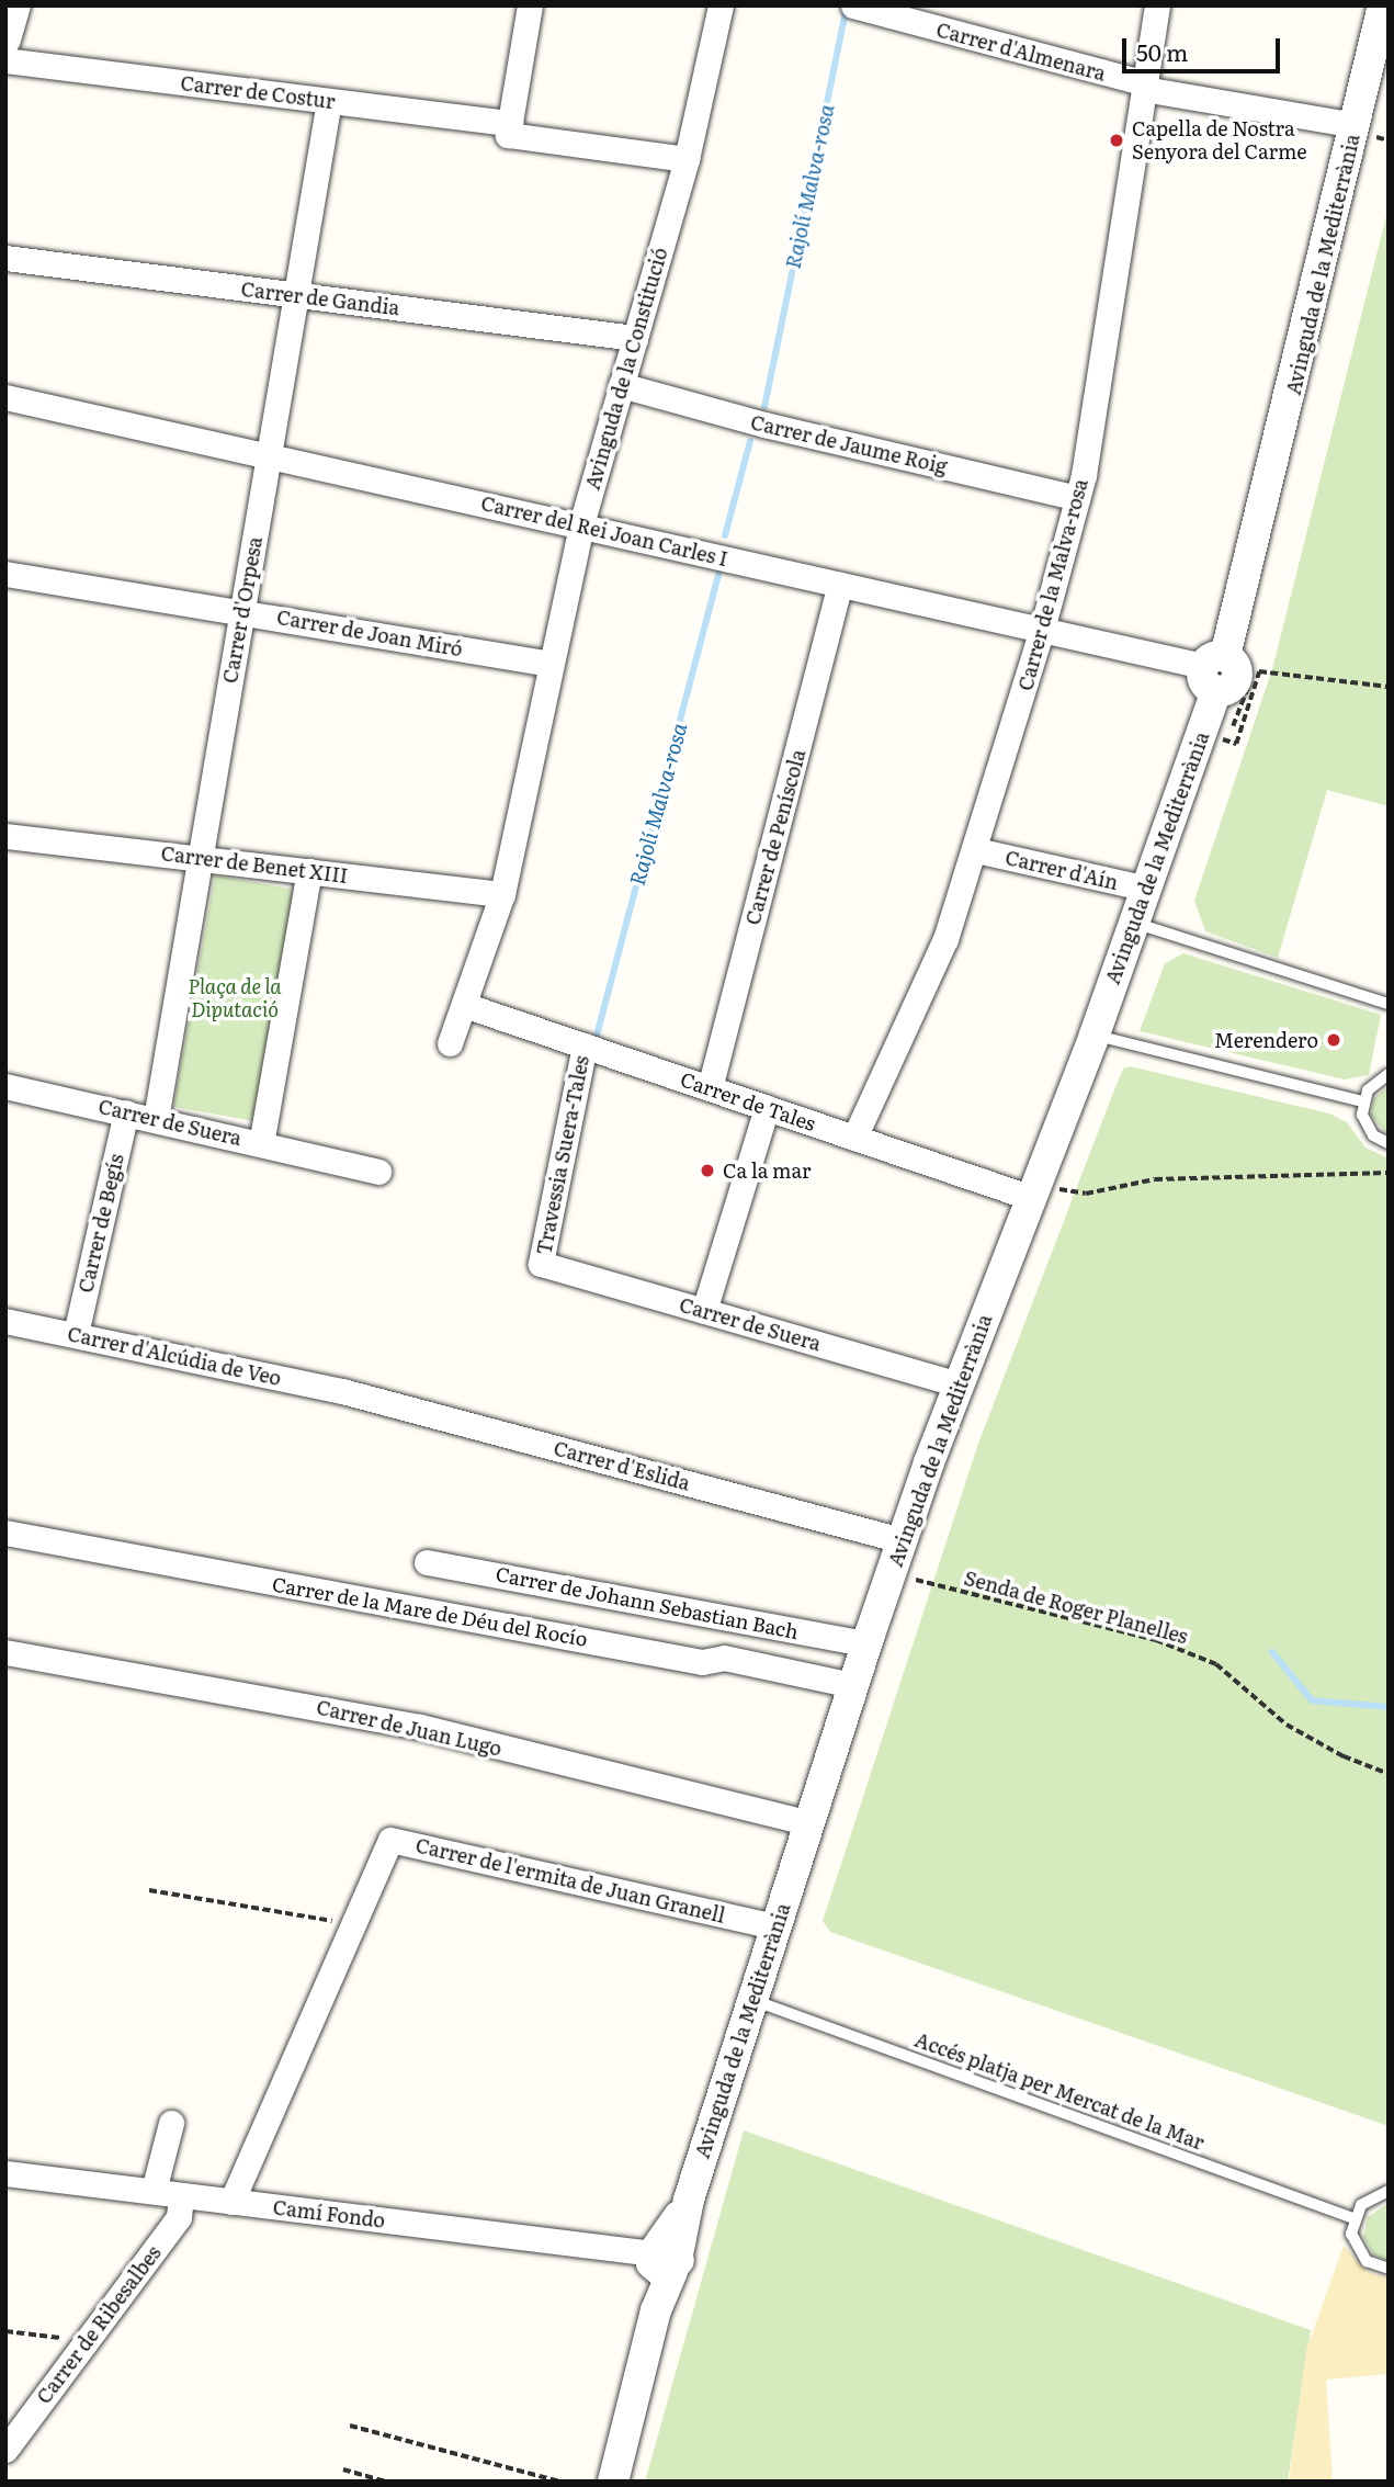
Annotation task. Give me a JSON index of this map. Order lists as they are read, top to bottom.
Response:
{
  "streets": {
    "street": [
      "Carrer d'Almenara",
      "Carrer de Costur",
      "Avinguda de la Mediterrània",
      "Carrer de Gandia",
      "Avinguda de la Constitució",
      "Carrer de Jaume Roig",
      "Carrer del Rei Joan Carles I",
      "Carrer de la Malva-rosa",
      "Carrer d'Orpesa",
      "Carrer de Joan Miró",
      "Carrer de Peníscola",
      "Carrer de Benet XIII",
      "Carrer d'Aín",
      "Carrer de Tales",
      "Carrer de Suera",
      "Travessia Suera-Tales",
      "Carrer de Begís",
      "Carrer d'Alcúdia de Veo",
      "Carrer d'Eslida",
      "Carrer de Johann Sebastian Bach",
      "Carrer de la Mare de Déu del Rocío",
      "Carrer de Juan Lugo",
      "Carrer de l'ermita de Juan Granell",
      "Camí Fondo",
      "Carrer de Ribesalbes"
    ],
    "lane": ["Accés platja per Mercat de la Mar"],
    "path": ["Senda de Roger Planelles"]
  },
  "crossings": [
    ["Carrer d'Almenara", "Avinguda de la Mediterrània"],
    ["Carrer d'Almenara", "Carrer de la Malva-rosa"],
    ["Carrer de Costur", "Avinguda de la Constitució"],
    ["Carrer de Costur", "Carrer d'Orpesa"],
    ["Avinguda de la Mediterrània", "Carrer del Rei Joan Carles I"],
    ["Avinguda de la Mediterrània", "Carrer d'Aín"],
    ["Avinguda de la Mediterrània", "Carrer de Tales"],
    ["Avinguda de la Mediterrània", "Carrer de Suera"],
    ["Avinguda de la Mediterrània", "Carrer d'Eslida"],
    ["Avinguda de la Mediterrània", "Carrer de Johann Sebastian Bach"],
    ["Avinguda de la Mediterrània", "Carrer de la Mare de Déu del Rocío"],
    ["Avinguda de la Mediterrània", "Carrer de Juan Lugo"],
    ["Avinguda de la Mediterrània", "Carrer de l'ermita de Juan Granell"],
    ["Avinguda de la Mediterrània", "Accés platja per Mercat de la Mar"],
    ["Avinguda de la Mediterrània", "Camí Fondo"],
    ["Carrer de Gandia", "Avinguda de la Constitució"],
    ["Carrer de Gandia", "Carrer d'Orpesa"],
    ["Avinguda de la Constitució", "Carrer de Jaume Roig"],
    ["Avinguda de la Constitució", "Carrer del Rei Joan Carles I"],
    ["Avinguda de la Constitució", "Carrer de Joan Miró"],
    ["Avinguda de la Constitució", "Carrer de Benet XIII"],
    ["Avinguda de la Constitució", "Carrer de Tales"],
    ["Carrer de Jaume Roig", "Carrer de la Malva-rosa"],
    ["Carrer del Rei Joan Carles I", "Carrer de la Malva-rosa"],
    ["Carrer del Rei Joan Carles I", "Carrer d'Orpesa"],
    ["Carrer del Rei Joan Carles I", "Carrer de Peníscola"],
    ["Carrer de la Malva-rosa", "Carrer d'Aín"],
    ["Carrer de la Malva-rosa", "Carrer de Tales"],
    ["Carrer d'Orpesa", "Carrer de Joan Miró"],
    ["Carrer d'Orpesa", "Carrer de Benet XIII"],
    ["Carrer d'Orpesa", "Carrer de Suera"],
    ["Carrer de Peníscola", "Carrer de Tales"],
    ["Carrer de Tales", "Travessia Suera-Tales"],
    ["Carrer de Suera", "Travessia Suera-Tales"],
    ["Carrer de Suera", "Carrer de Begís"],
    ["Carrer de Begís", "Carrer d'Alcúdia de Veo"],
    ["Carrer d'Alcúdia de Veo", "Carrer d'Eslida"],
    ["Carrer de l'ermita de Juan Granell", "Camí Fondo"],
    ["Camí Fondo", "Carrer de Ribesalbes"]
  ],
  "water": ["Rajolí Malva-rosa"],
  "parks": ["Plaça de la Diputació"],
  "places": ["Capella de Nostra Senyora del Carme", "Merendero", "Ca la mar"],
  "scale_bar": "50 m"
}
